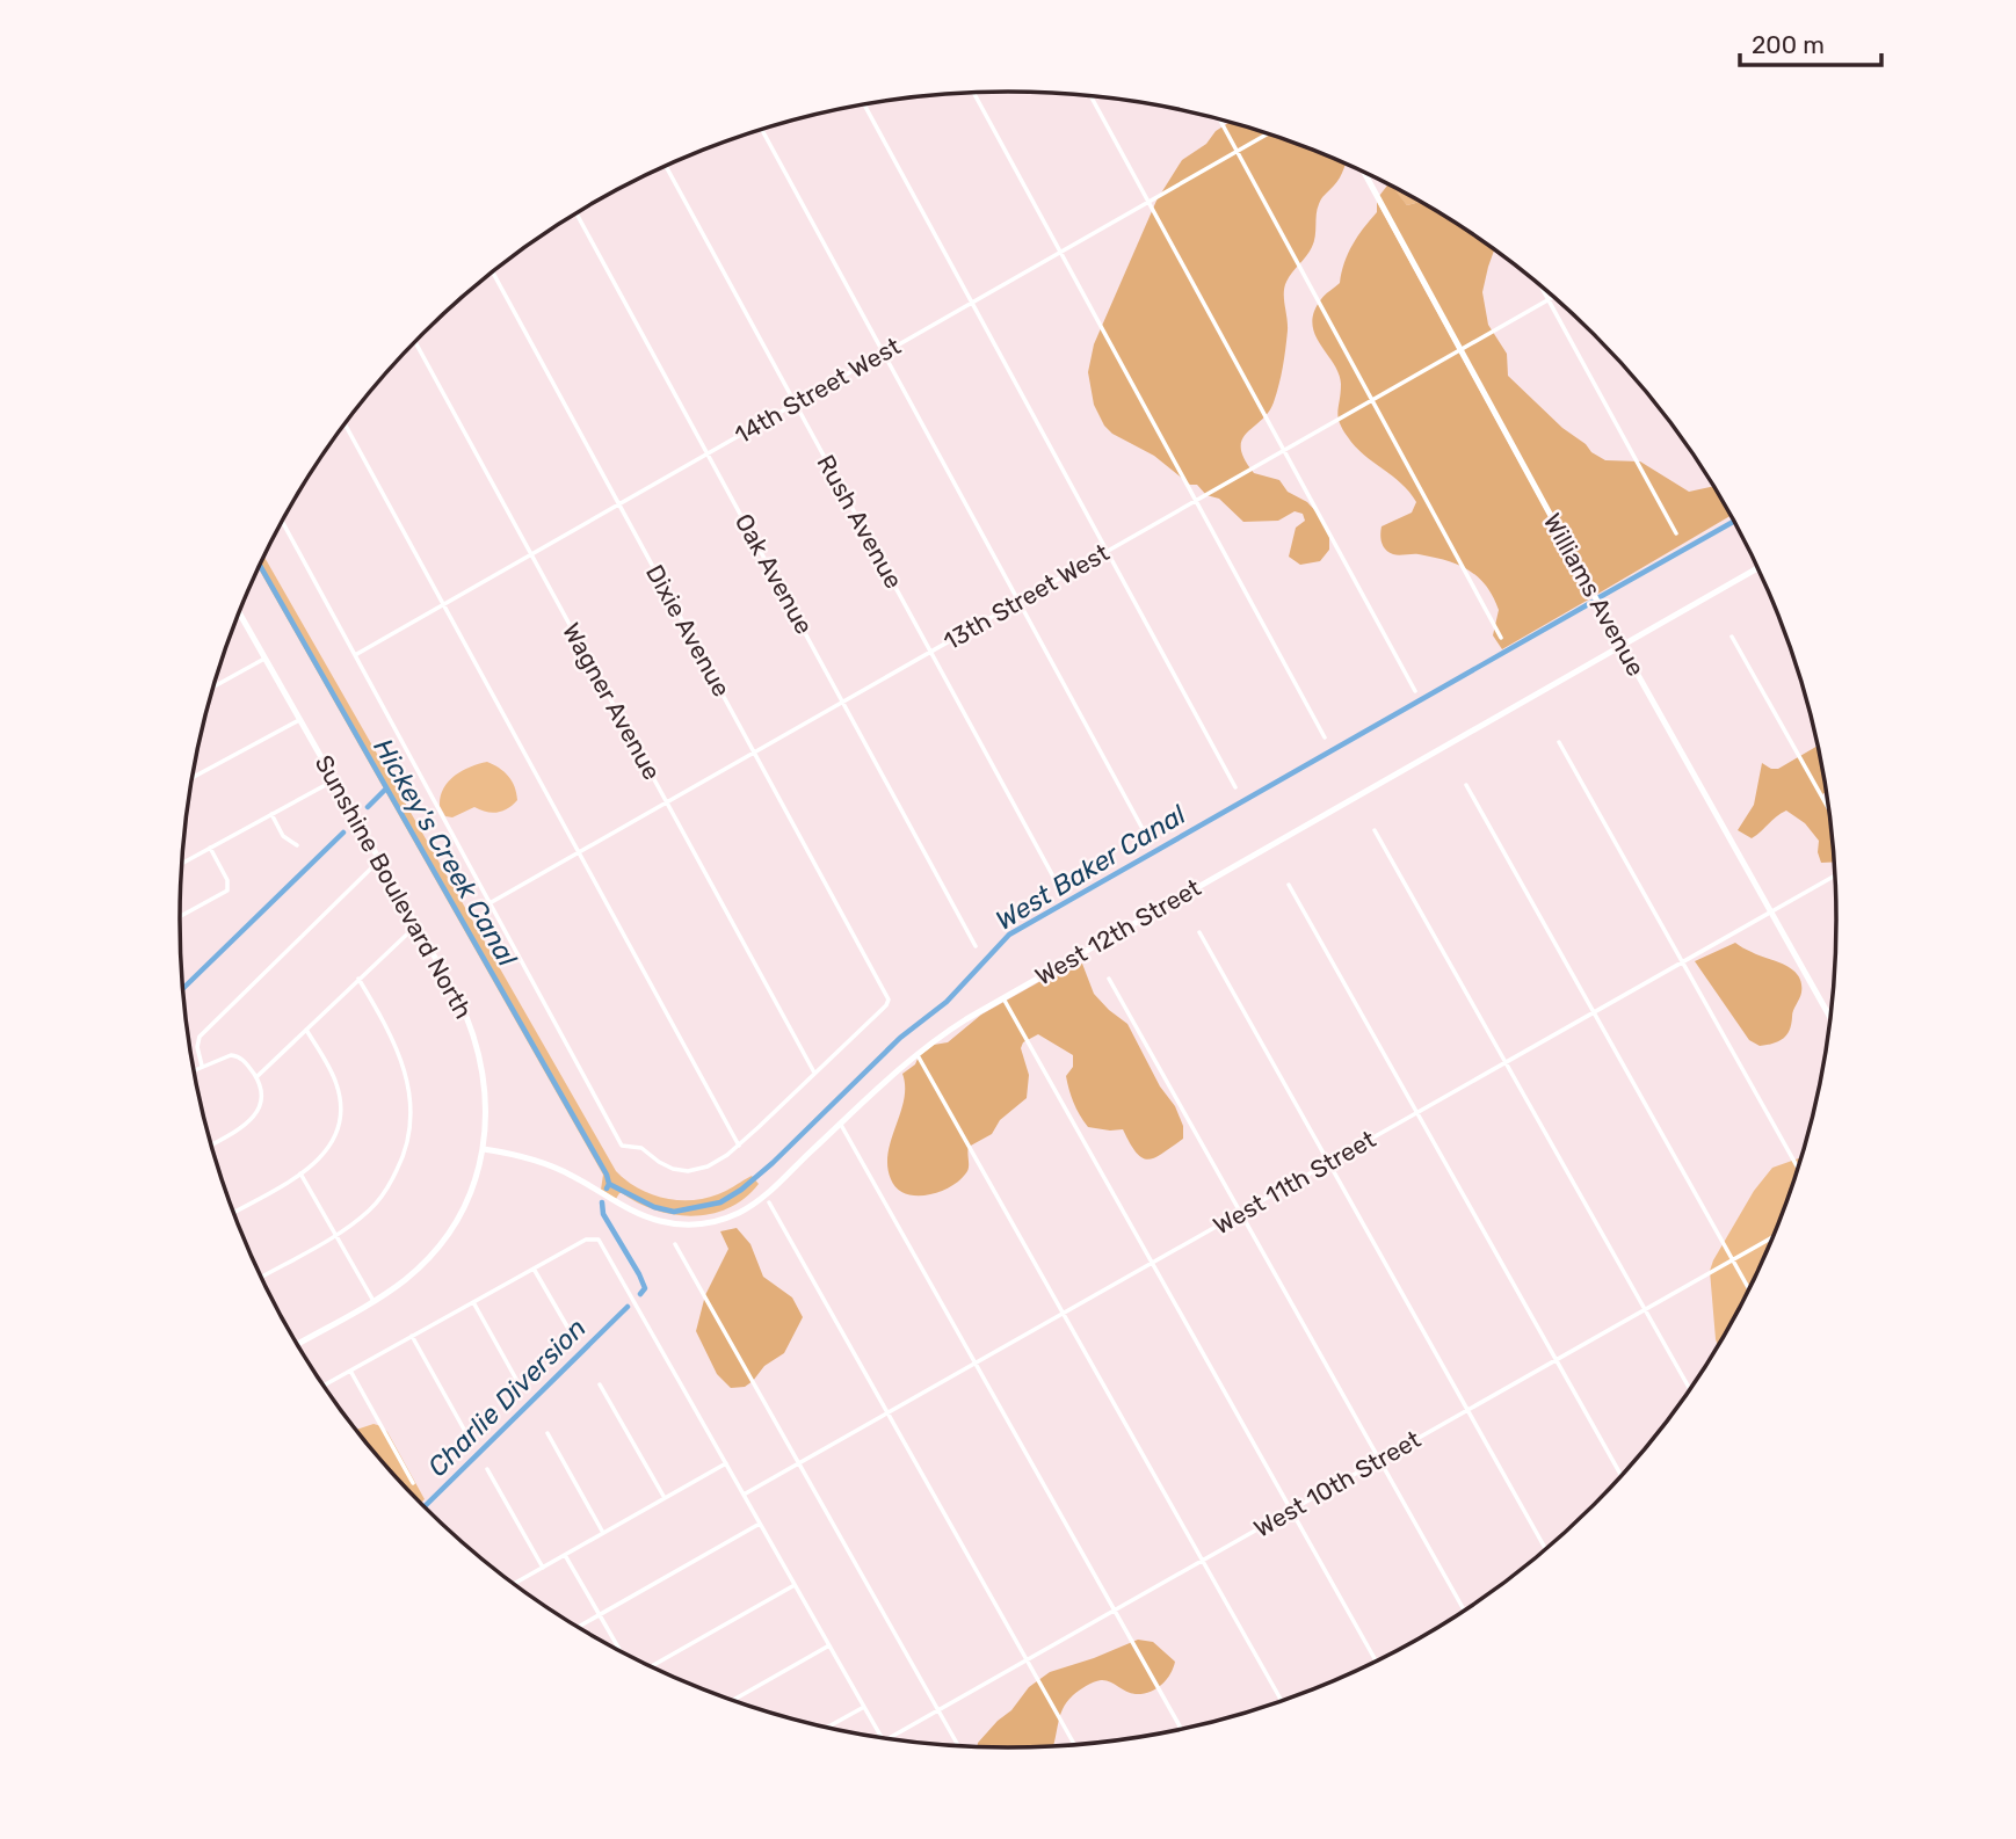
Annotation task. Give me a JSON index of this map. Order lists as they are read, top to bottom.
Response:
{
  "streets": {
    "street": [
      "14th Street West",
      "Rush Avenue",
      "Oak Avenue",
      "Williams Avenue",
      "13th Street West",
      "Dixie Avenue",
      "Wagner Avenue",
      "Sunshine Boulevard North",
      "West 12th Street",
      "West 11th Street",
      "West 10th Street"
    ]
  },
  "crossings": [
    ["14th Street West", "Rush Avenue"],
    ["14th Street West", "Oak Avenue"],
    ["14th Street West", "Dixie Avenue"],
    ["14th Street West", "Wagner Avenue"],
    ["Rush Avenue", "13th Street West"],
    ["Oak Avenue", "13th Street West"],
    ["Williams Avenue", "13th Street West"],
    ["Williams Avenue", "West 12th Street"],
    ["Williams Avenue", "West 11th Street"],
    ["13th Street West", "Dixie Avenue"],
    ["13th Street West", "Wagner Avenue"],
    ["Dixie Avenue", "Wagner Avenue"],
    ["Sunshine Boulevard North", "West 12th Street"]
  ],
  "water": ["Hickey's Creek Canal", "West Baker Canal", "Charlie Diversion"],
  "scale_bar": "200 m"
}
